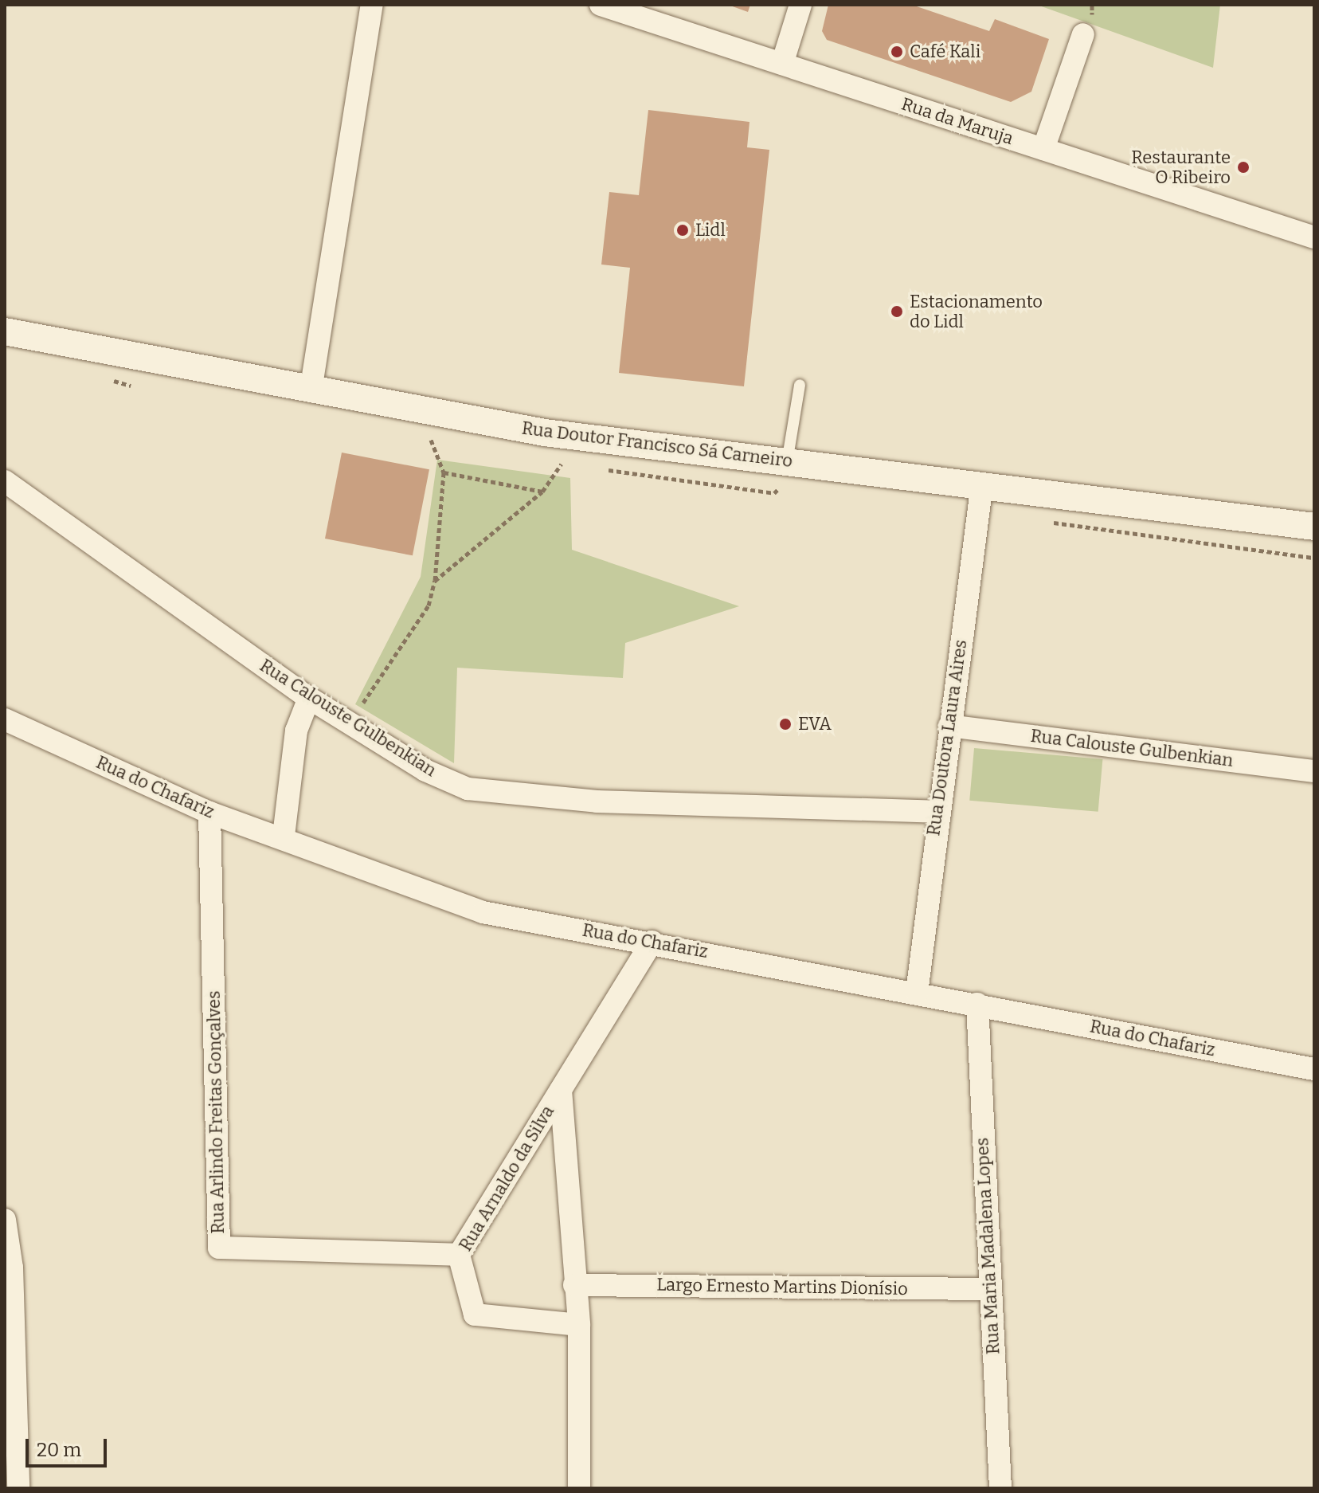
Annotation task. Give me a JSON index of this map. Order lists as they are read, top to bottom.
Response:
{
  "streets": {
    "street": [
      "Rua da Maruja",
      "Rua Doutor Francisco Sá Carneiro",
      "Rua Calouste Gulbenkian",
      "Rua Doutora Laura Aires",
      "Rua do Chafariz",
      "Rua Arlindo Freitas Gonçalves",
      "Rua Arnaldo da Silva",
      "Rua Maria Madalena Lopes",
      "Largo Ernesto Martins Dionísio"
    ]
  },
  "crossings": [
    ["Rua Doutor Francisco Sá Carneiro", "Rua Doutora Laura Aires"],
    ["Rua Calouste Gulbenkian", "Rua Doutora Laura Aires"],
    ["Rua Doutora Laura Aires", "Rua do Chafariz"],
    ["Rua do Chafariz", "Rua Arlindo Freitas Gonçalves"],
    ["Rua do Chafariz", "Rua Arnaldo da Silva"],
    ["Rua do Chafariz", "Rua Maria Madalena Lopes"],
    ["Rua Arlindo Freitas Gonçalves", "Rua Arnaldo da Silva"],
    ["Rua Arnaldo da Silva", "Largo Ernesto Martins Dionísio"],
    ["Rua Maria Madalena Lopes", "Largo Ernesto Martins Dionísio"]
  ],
  "places": [
    "Café Kali",
    "Restaurante O Ribeiro",
    "Lidl",
    "Estacionamento do Lidl",
    "EVA"
  ],
  "scale_bar": "20 m"
}
